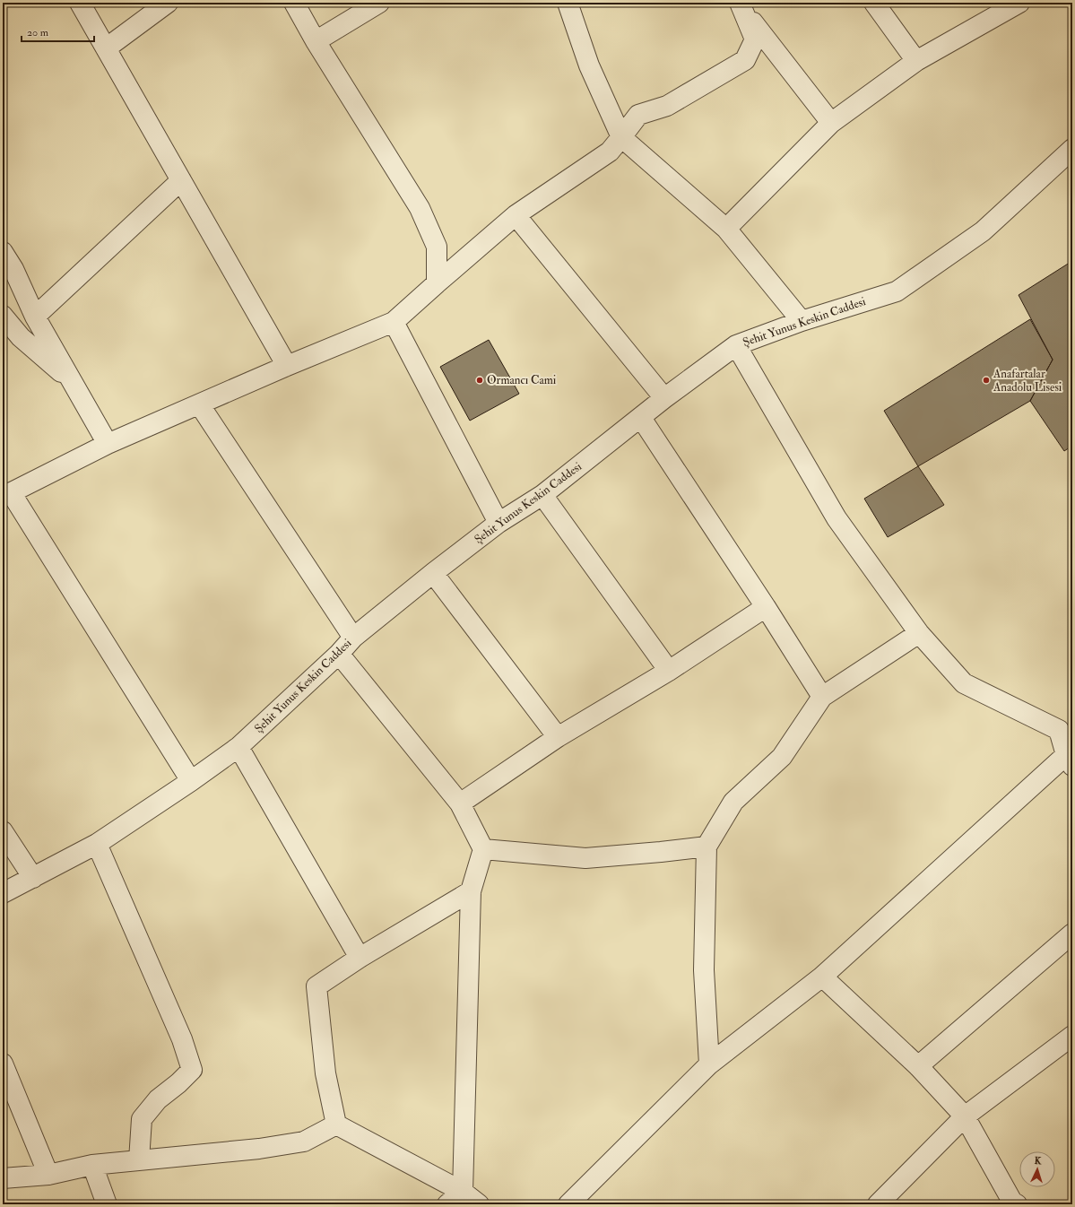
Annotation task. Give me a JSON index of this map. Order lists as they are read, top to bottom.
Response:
{
  "streets": {
    "street": ["Şehit Yunus Keskin Caddesi"]
  },
  "places": ["Ormancı Cami", "Anafartalar Anadolu Lisesi"],
  "scale_bar": "20 m",
  "north": "top"
}
